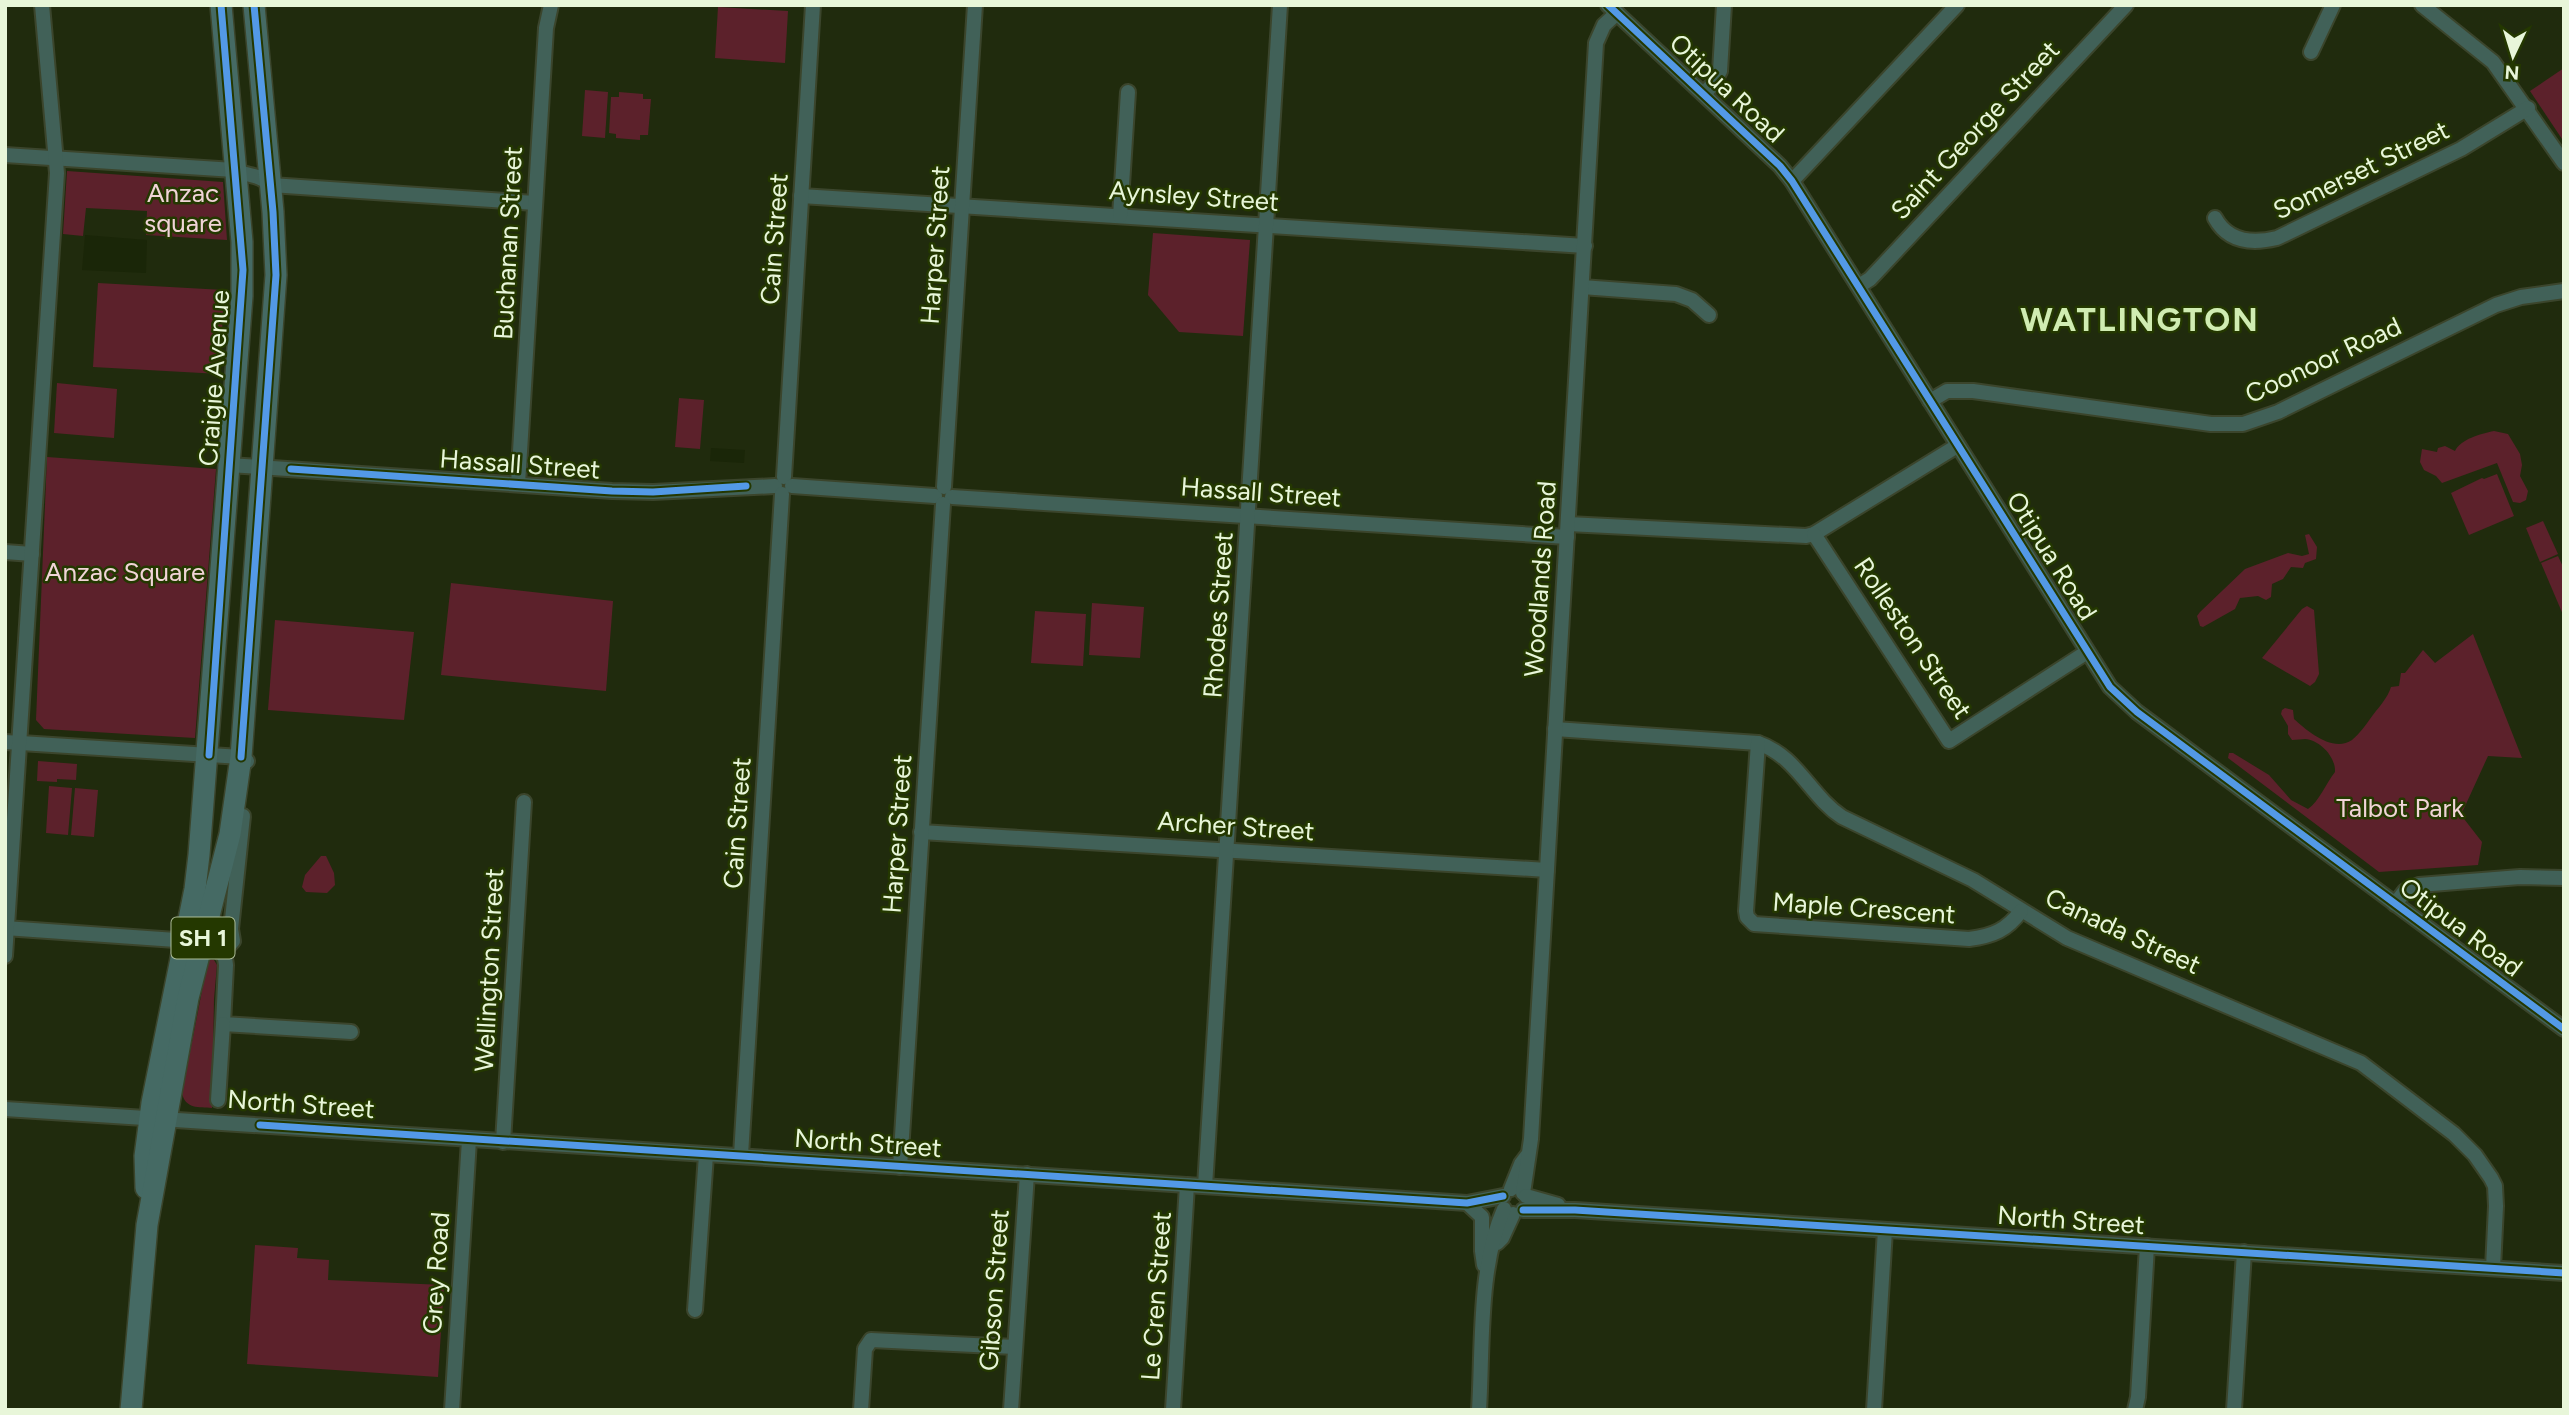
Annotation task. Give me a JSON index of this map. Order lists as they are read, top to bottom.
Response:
{
  "streets": {
    "highway": ["Craigie Avenue", "SH 1"],
    "street": [
      "Otipua Road",
      "Saint George Street",
      "Somerset Street",
      "Aynsley Street",
      "Cain Street",
      "Buchanan Street",
      "Harper Street",
      "Coonoor Road",
      "Hassall Street",
      "Woodlands Road",
      "Rhodes Street",
      "Rolleston Street",
      "Archer Street",
      "Maple Crescent",
      "Canada Street",
      "Wellington Street",
      "North Street",
      "Grey Road",
      "Gibson Street",
      "Le Cren Street"
    ]
  },
  "crossings": [
    ["Otipua Road", "Saint George Street"],
    ["Otipua Road", "Coonoor Road"],
    ["Otipua Road", "Hassall Street"],
    ["Otipua Road", "Woodlands Road"],
    ["Otipua Road", "Rolleston Street"],
    ["Aynsley Street", "Cain Street"],
    ["Aynsley Street", "Harper Street"],
    ["Aynsley Street", "Woodlands Road"],
    ["Aynsley Street", "Rhodes Street"],
    ["Cain Street", "Hassall Street"],
    ["Cain Street", "North Street"],
    ["Buchanan Street", "Hassall Street"],
    ["Harper Street", "Hassall Street"],
    ["Harper Street", "Archer Street"],
    ["Harper Street", "North Street"],
    ["Craigie Avenue", "Hassall Street"],
    ["Craigie Avenue", "SH 1"],
    ["Craigie Avenue", "North Street"],
    ["Hassall Street", "Woodlands Road"],
    ["Hassall Street", "Rhodes Street"],
    ["Hassall Street", "Rolleston Street"],
    ["Woodlands Road", "Archer Street"],
    ["Woodlands Road", "Canada Street"],
    ["Woodlands Road", "North Street"],
    ["Rhodes Street", "Archer Street"],
    ["Rhodes Street", "North Street"],
    ["Maple Crescent", "Canada Street"],
    ["Canada Street", "North Street"],
    ["SH 1", "North Street"],
    ["Wellington Street", "North Street"],
    ["North Street", "Grey Road"],
    ["North Street", "Gibson Street"],
    ["North Street", "Le Cren Street"]
  ],
  "districts": ["WATLINGTON"],
  "parks": ["Anzac square", "Anzac Square", "Talbot Park"],
  "north": "bottom"
}
